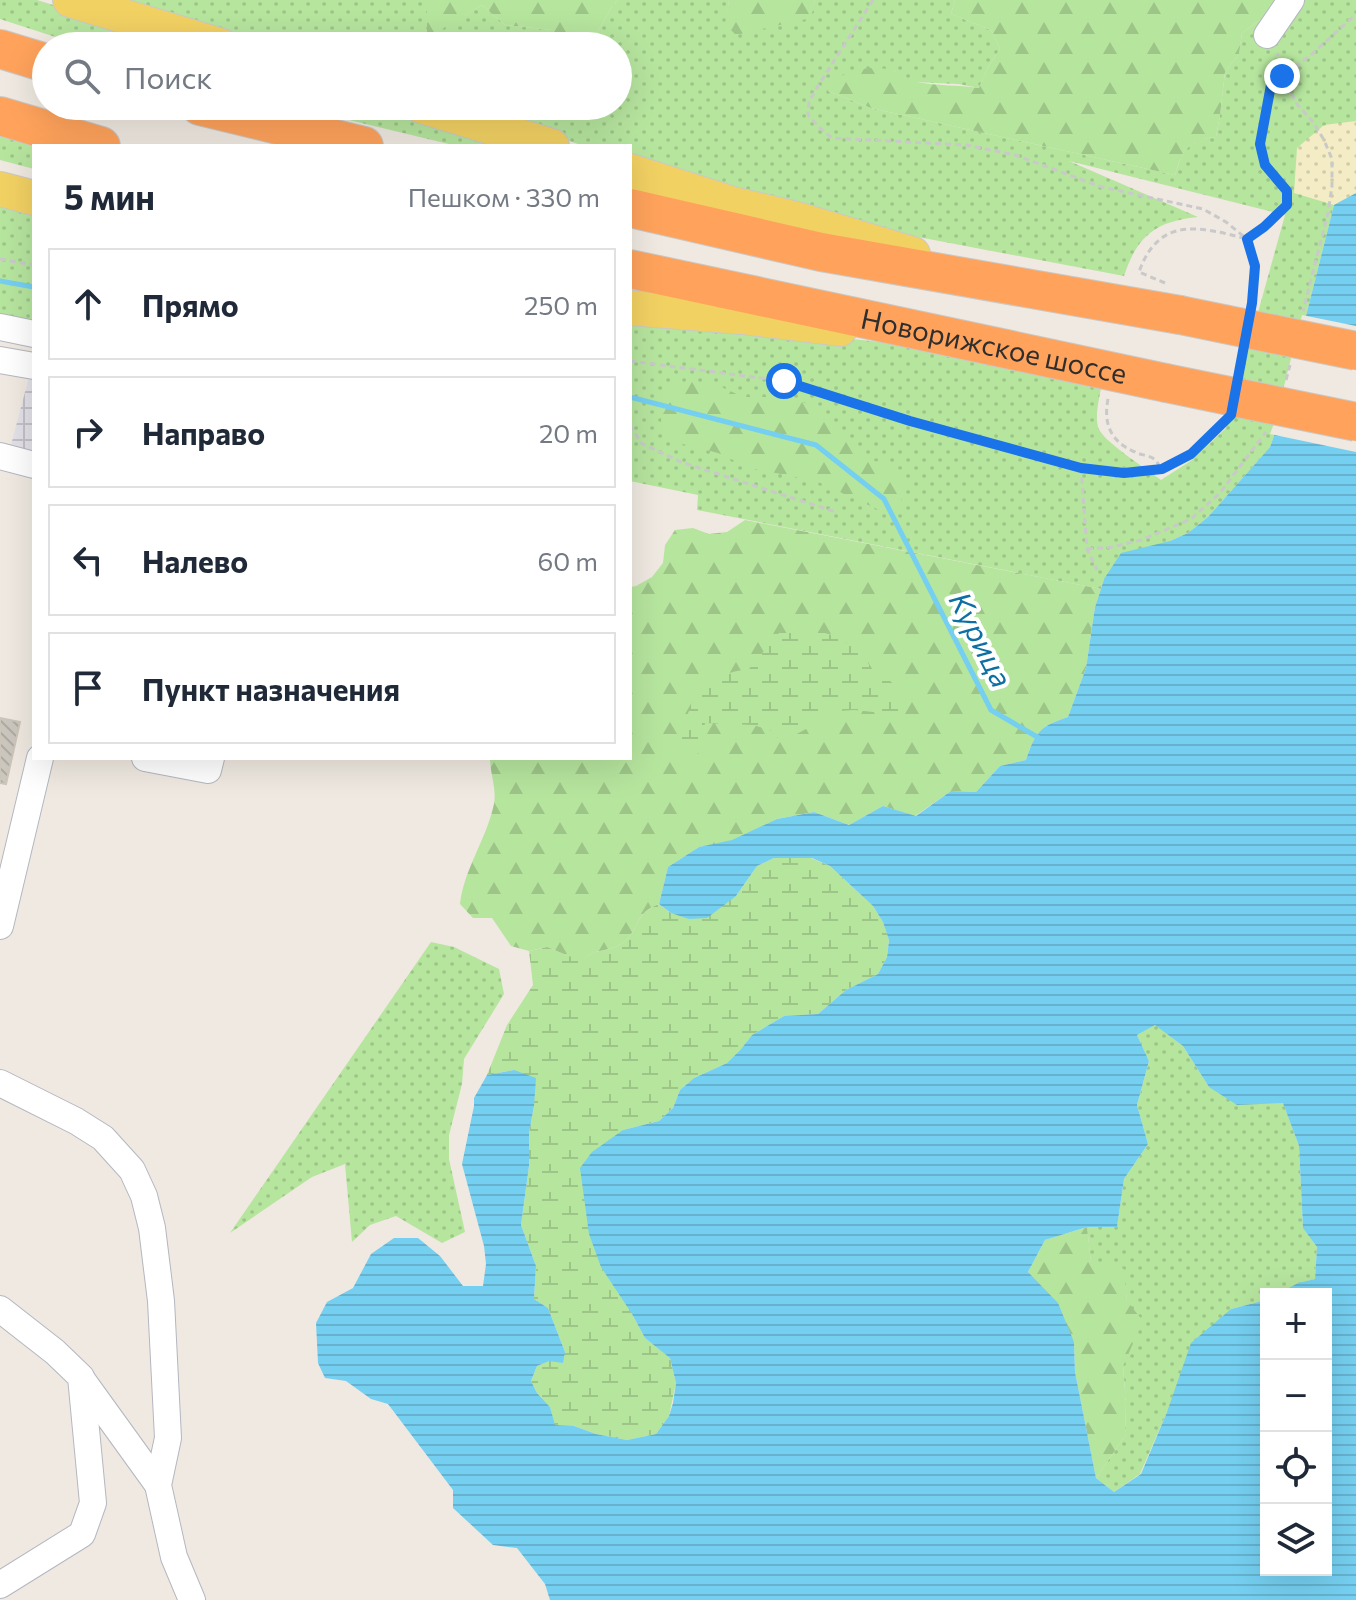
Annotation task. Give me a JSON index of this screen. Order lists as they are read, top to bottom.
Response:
{
  "streets": {
    "highway": ["Новорижское шоссе"]
  },
  "water": ["Курица"],
  "page": {
    "search": "Поиск",
    "heading": ["5 мин", "Пешком · 330 m"],
    "list": [
      ["Прямо", "250 m"],
      ["Направо", "20 m"],
      ["Налево", "60 m"],
      "Пункт назначения"
    ],
    "map_buttons": ["+", "−"]
  }
}
